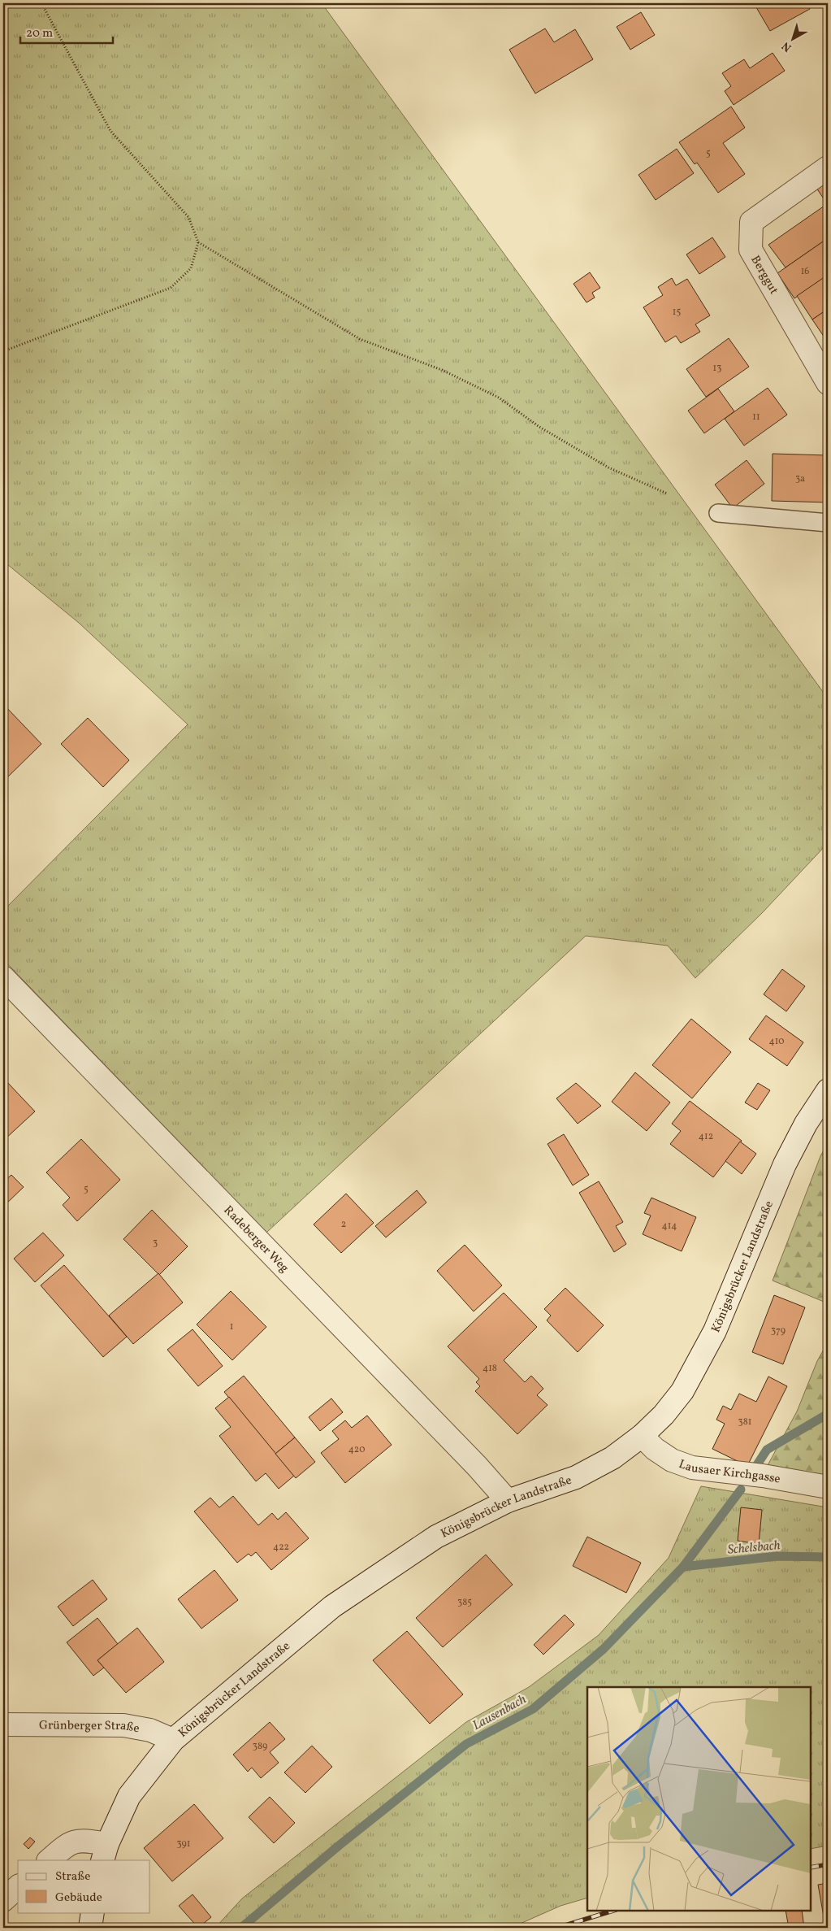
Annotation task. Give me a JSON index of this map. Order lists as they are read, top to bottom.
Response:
{
  "streets": {
    "street": [
      "Berggut",
      "Radeberger Weg",
      "Königsbrücker Landstraße",
      "Lausaer Kirchgasse",
      "Grünberger Straße"
    ]
  },
  "crossings": [
    ["Radeberger Weg", "Königsbrücker Landstraße"],
    ["Königsbrücker Landstraße", "Lausaer Kirchgasse"],
    ["Königsbrücker Landstraße", "Grünberger Straße"]
  ],
  "water": ["Schelsbach", "Lausenbach"],
  "house_numbers": [
    "5",
    "16",
    "15",
    "13",
    "11",
    "3a",
    "410",
    "412",
    "5",
    "2",
    "414",
    "3",
    "1",
    "379",
    "418",
    "381",
    "420",
    "422",
    "385",
    "389",
    "391"
  ],
  "legend": ["Straße", "Gebäude"],
  "scale_bar": "20 m",
  "north": "bottom left"
}
